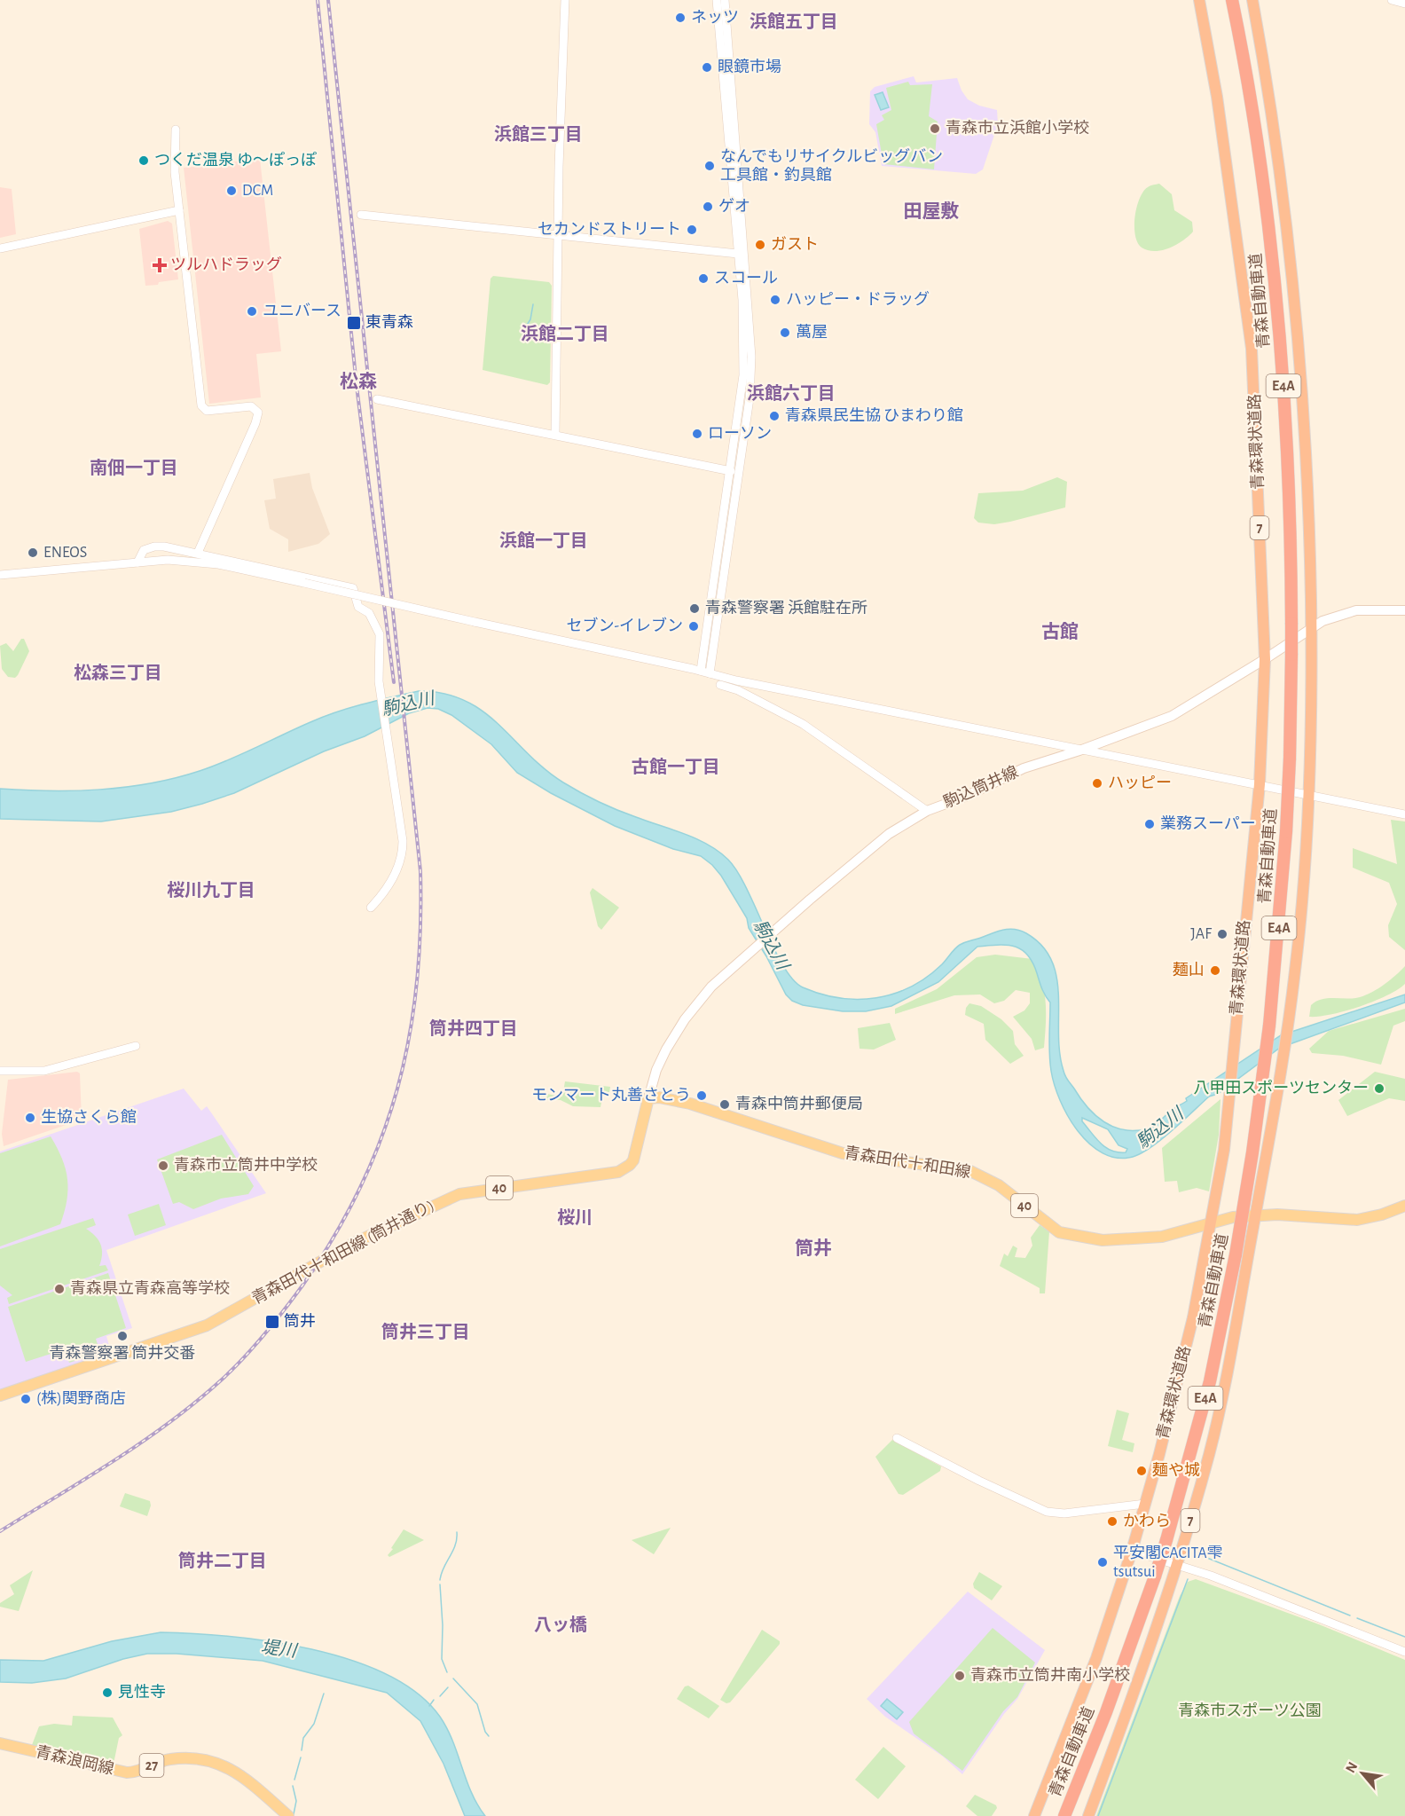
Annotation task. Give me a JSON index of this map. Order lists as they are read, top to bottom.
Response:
{
  "streets": {
    "highway": [
      "青森自動車道",
      "E4A",
      "青森環状道路",
      "7"
    ],
    "main road": [
      "駒込筒井線",
      "青森田代十和田線",
      "40",
      "青森田代十和田線 (筒井通り)",
      "青森浪岡線",
      "27"
    ]
  },
  "crossings": [
    ["青森環状道路", "駒込筒井線"],
    ["青森環状道路", "青森田代十和田線"],
    ["7", "駒込筒井線"],
    ["7", "青森田代十和田線"],
    ["駒込筒井線", "青森田代十和田線"],
    ["駒込筒井線", "青森田代十和田線 (筒井通り)"],
    ["青森田代十和田線", "青森田代十和田線 (筒井通り)"]
  ],
  "districts": [
    "浜館五丁目",
    "浜館三丁目",
    "田屋敷",
    "浜館二丁目",
    "松森",
    "浜館六丁目",
    "南佃一丁目",
    "浜館一丁目",
    "古館",
    "松森三丁目",
    "古館一丁目",
    "桜川九丁目",
    "筒井四丁目",
    "桜川",
    "筒井",
    "筒井三丁目",
    "筒井二丁目",
    "八ッ橋"
  ],
  "water": ["駒込川", "堤川"],
  "parks": ["青森市スポーツ公園"],
  "places": {
    "other": [
      "ネッツ",
      "眼鏡市場",
      "青森市立浜館小学校",
      "つくだ温泉 ゆ～ぽっぽ",
      "なんでもリサイクルビッグバン 工具館・釣具館",
      "DCM",
      "ゲオ",
      "セカンドストリート",
      "ガスト",
      "スコール",
      "ハッピー・ドラッグ",
      "ユニバース",
      "萬屋",
      "青森県民生協 ひまわり館",
      "ローソン",
      "ENEOS",
      "青森警察署 浜館駐在所",
      "セブン-イレブン",
      "ハッピー",
      "業務スーパー",
      "JAF",
      "麺山",
      "八甲田スポーツセンター",
      "モンマート丸善さとう",
      "青森中筒井郵便局",
      "生協さくら館",
      "青森市立筒井中学校",
      "青森県立青森高等学校",
      "青森警察署 筒井交番",
      "(株)関野商店",
      "麺や城",
      "かわら",
      "平安閣CACITA雫 tsutsui",
      "青森市立筒井南小学校",
      "見性寺"
    ],
    "health": ["ツルハドラッグ"],
    "transit": ["東青森", "筒井"]
  },
  "north": "top left"
}
